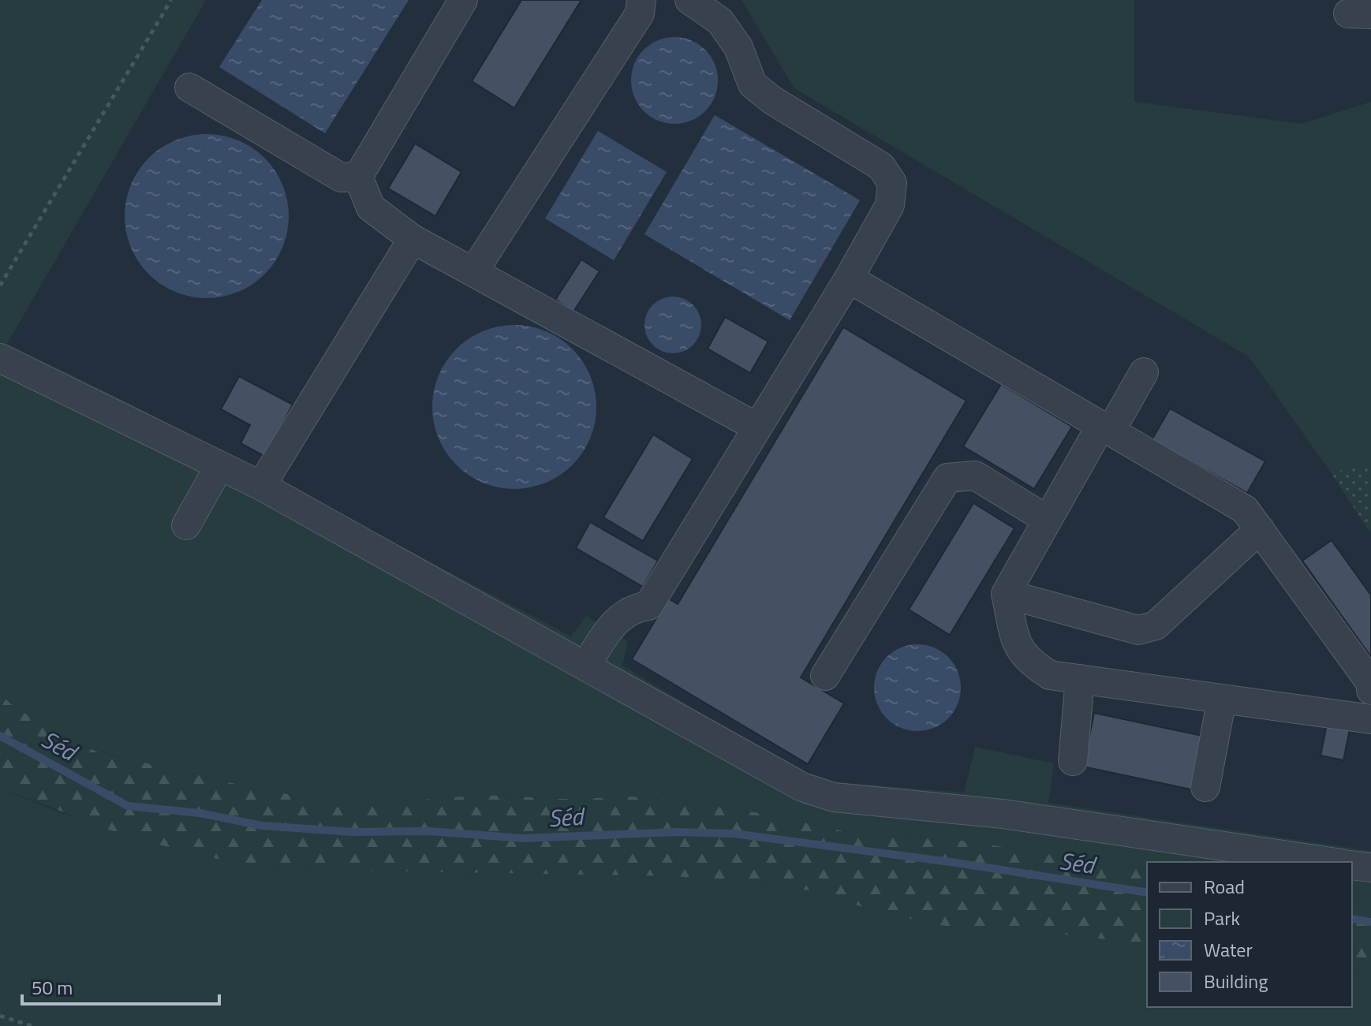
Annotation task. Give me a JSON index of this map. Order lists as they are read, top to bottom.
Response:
{
  "water": ["Séd"],
  "legend": [
    "Road",
    "Park",
    "Water",
    "Building"
  ],
  "scale_bar": "50 m"
}
